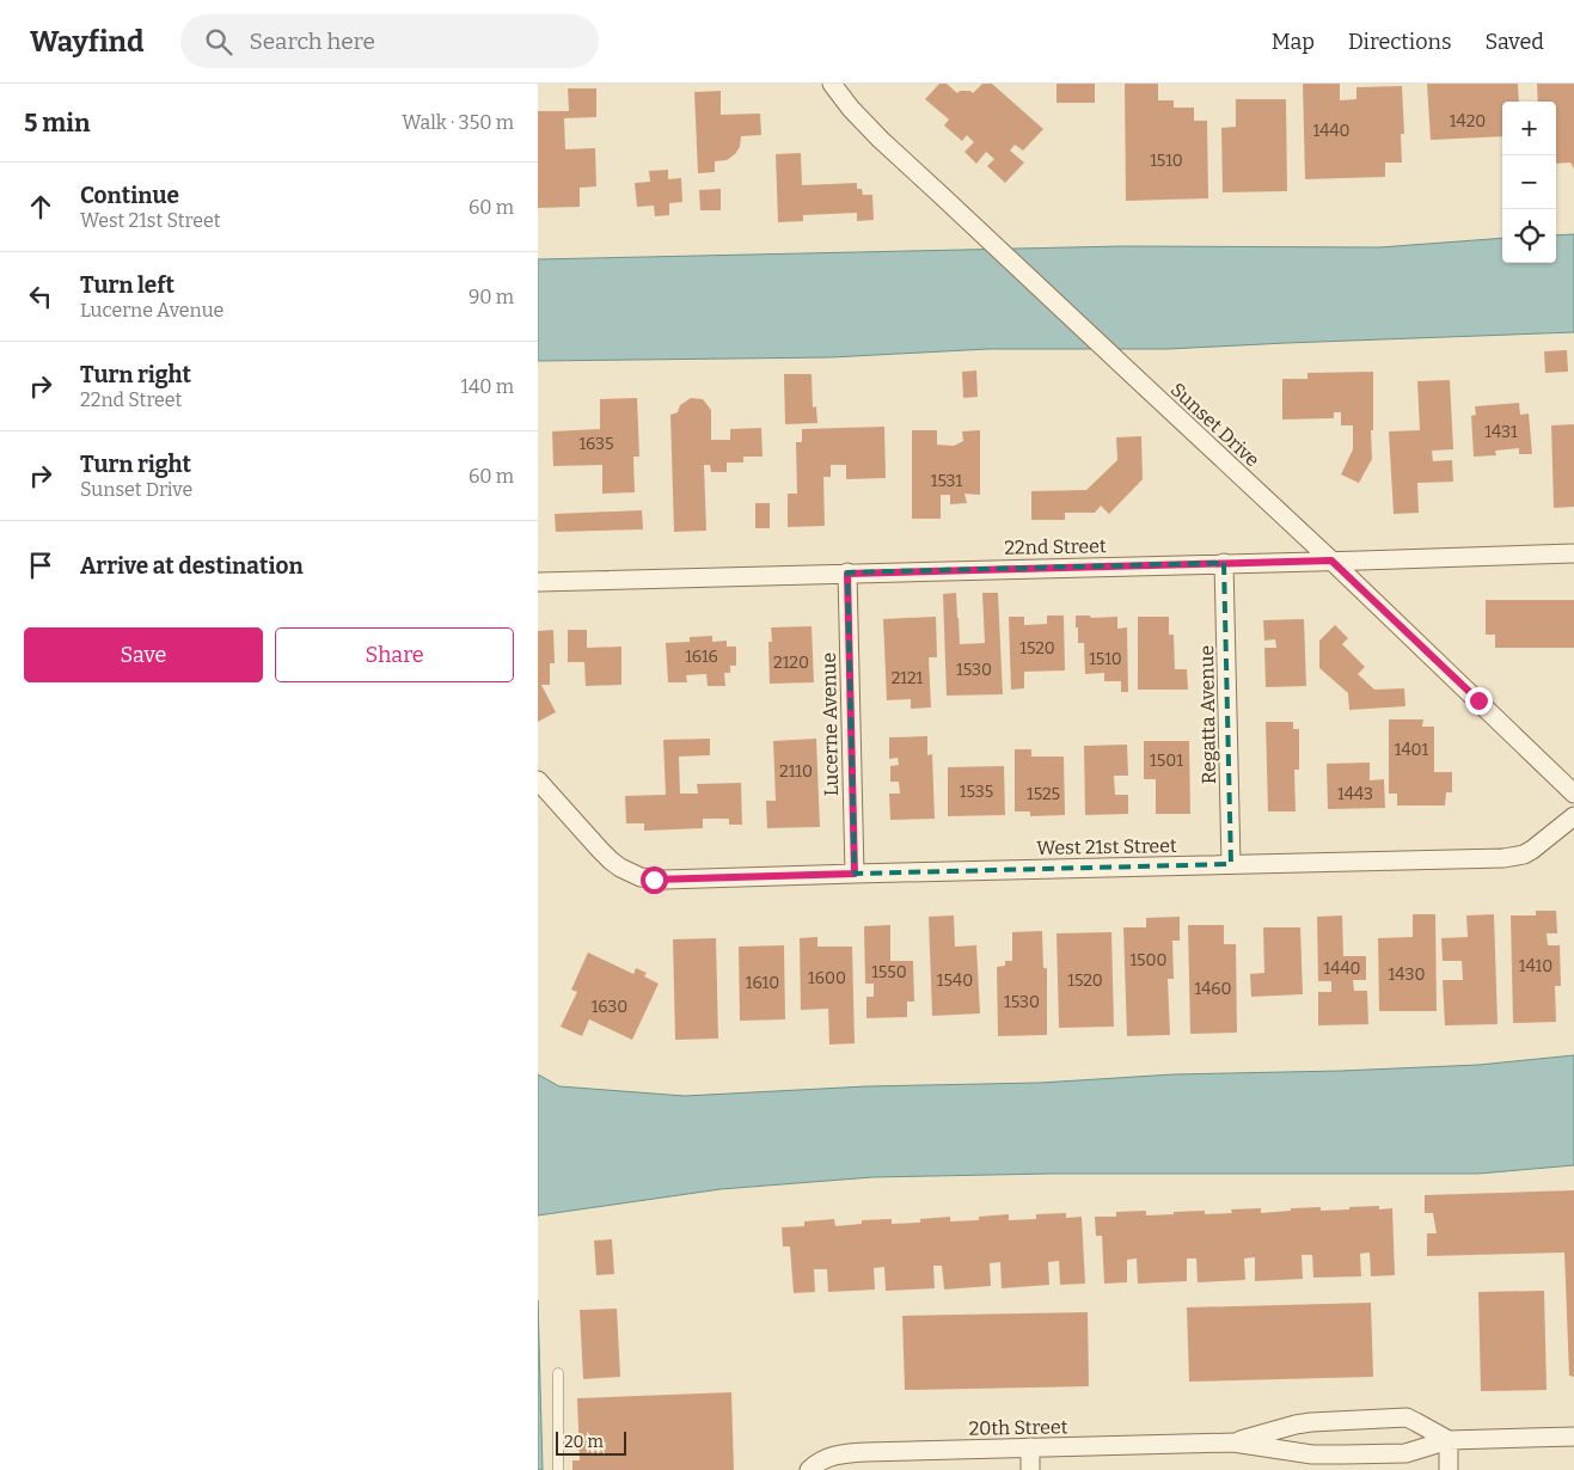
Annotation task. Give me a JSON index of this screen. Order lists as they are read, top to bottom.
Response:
{
  "streets": {
    "street": [
      "Sunset Drive",
      "22nd Street",
      "Regatta Avenue",
      "Lucerne Avenue",
      "West 21st Street",
      "20th Street"
    ]
  },
  "crossings": [
    ["Sunset Drive", "22nd Street"],
    ["22nd Street", "Regatta Avenue"],
    ["22nd Street", "Lucerne Avenue"],
    ["Regatta Avenue", "West 21st Street"],
    ["Lucerne Avenue", "West 21st Street"]
  ],
  "house_numbers": [
    "1420",
    "1440",
    "1510",
    "1431",
    "1635",
    "1531",
    "1520",
    "1616",
    "1510",
    "2120",
    "1530",
    "2121",
    "1401",
    "1501",
    "2110",
    "1535",
    "1525",
    "1443",
    "1500",
    "1410",
    "1440",
    "1550",
    "1430",
    "1600",
    "1540",
    "1520",
    "1610",
    "1460",
    "1530",
    "1630"
  ],
  "scale_bar": "20 m",
  "page": {
    "header": "Wayfind",
    "search": "Search here",
    "nav": ["Map", "Directions", "Saved"],
    "heading": ["5 min", "Walk · 350 m"],
    "map_buttons": ["+", "−"],
    "list": [
      ["Continue", "West 21st Street", "60 m"],
      ["Turn left", "Lucerne Avenue", "90 m"],
      ["Turn right", "22nd Street", "140 m"],
      ["Turn right", "Sunset Drive", "60 m"],
      "Arrive at destination"
    ],
    "buttons": ["Save", "Share"],
    "scale": "20 m"
  }
}
